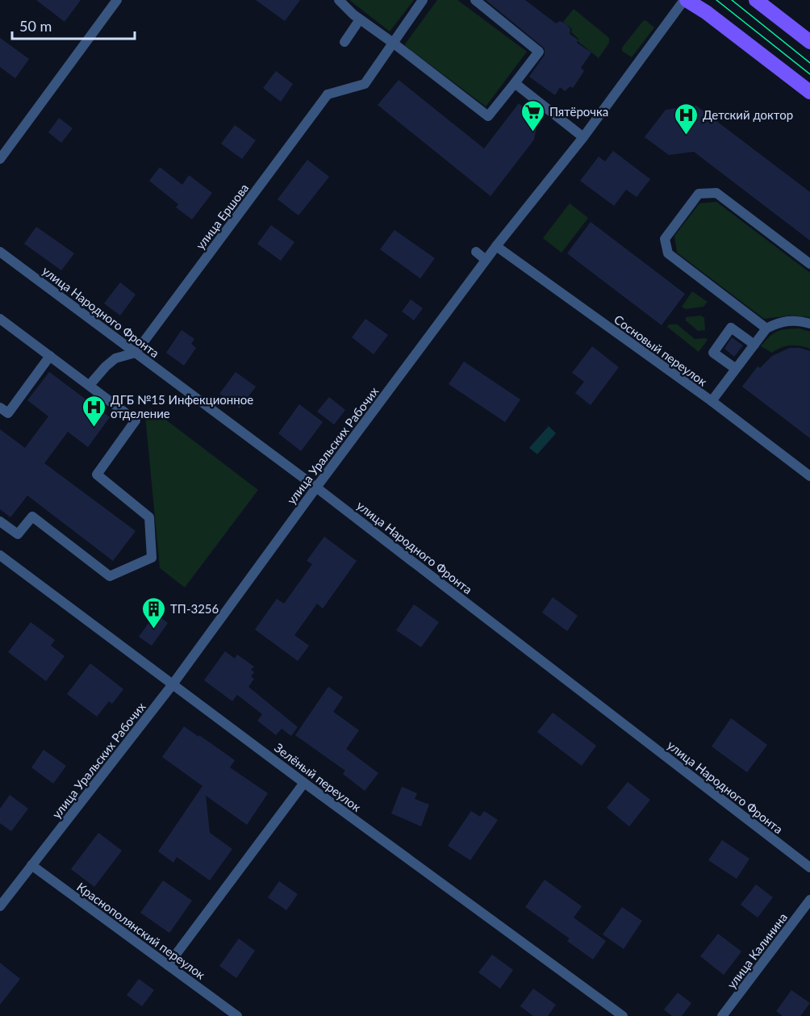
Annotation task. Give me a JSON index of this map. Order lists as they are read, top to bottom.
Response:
{
  "streets": {
    "street": [
      "улица Ершова",
      "улица Народного Фронта",
      "Сосновый переулок",
      "улица Уральских Рабочих",
      "Зелёный переулок",
      "Краснополянский переулок",
      "улица Калинина"
    ]
  },
  "crossings": [
    ["улица Ершова", "улица Народного Фронта"],
    ["улица Народного Фронта", "улица Уральских Рабочих"],
    ["Сосновый переулок", "улица Уральских Рабочих"],
    ["улица Уральских Рабочих", "Зелёный переулок"],
    ["улица Уральских Рабочих", "Краснополянский переулок"]
  ],
  "places": {
    "supermarket": ["Пятёрочка"],
    "hospital": ["Детский доктор", "ДГБ №15 Инфекционное отделение"],
    "building": ["ТП-3256"]
  },
  "scale_bar": "50 m"
}
